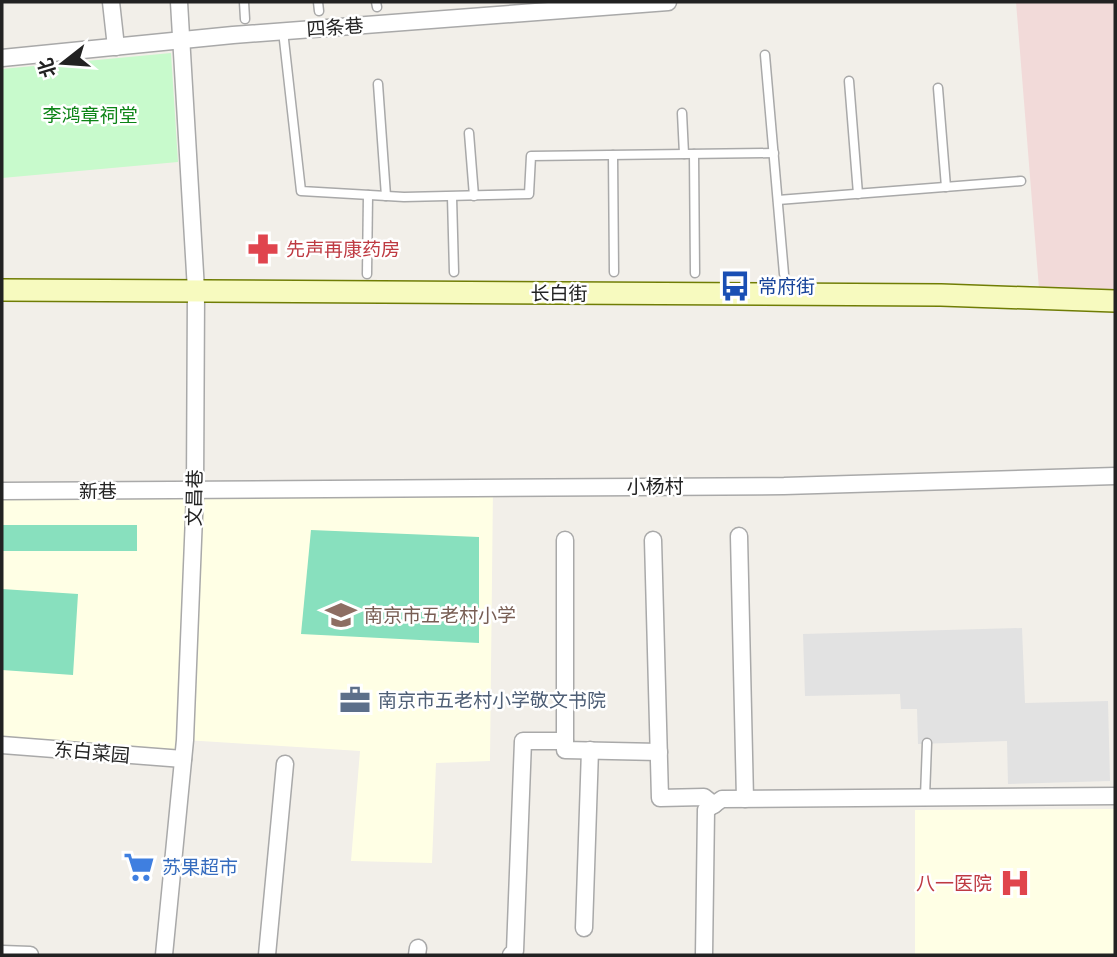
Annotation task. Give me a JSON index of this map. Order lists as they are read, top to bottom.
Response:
{
  "streets": {
    "street": [
      "四条巷",
      "长白街",
      "小杨村",
      "新巷",
      "文昌巷",
      "东白菜园"
    ]
  },
  "crossings": [
    ["四条巷", "文昌巷"],
    ["长白街", "文昌巷"],
    ["小杨村", "新巷"],
    ["小杨村", "文昌巷"],
    ["新巷", "文昌巷"],
    ["文昌巷", "东白菜园"]
  ],
  "parks": ["李鸿章祠堂"],
  "places": {
    "pharmacy": ["先声再康药房"],
    "bus stop": ["常府街"],
    "school or university": ["南京市五老村小学"],
    "office": ["南京市五老村小学敬文书院"],
    "supermarket": ["苏果超市"],
    "hospital": ["八一医院"]
  },
  "north": "left"
}
